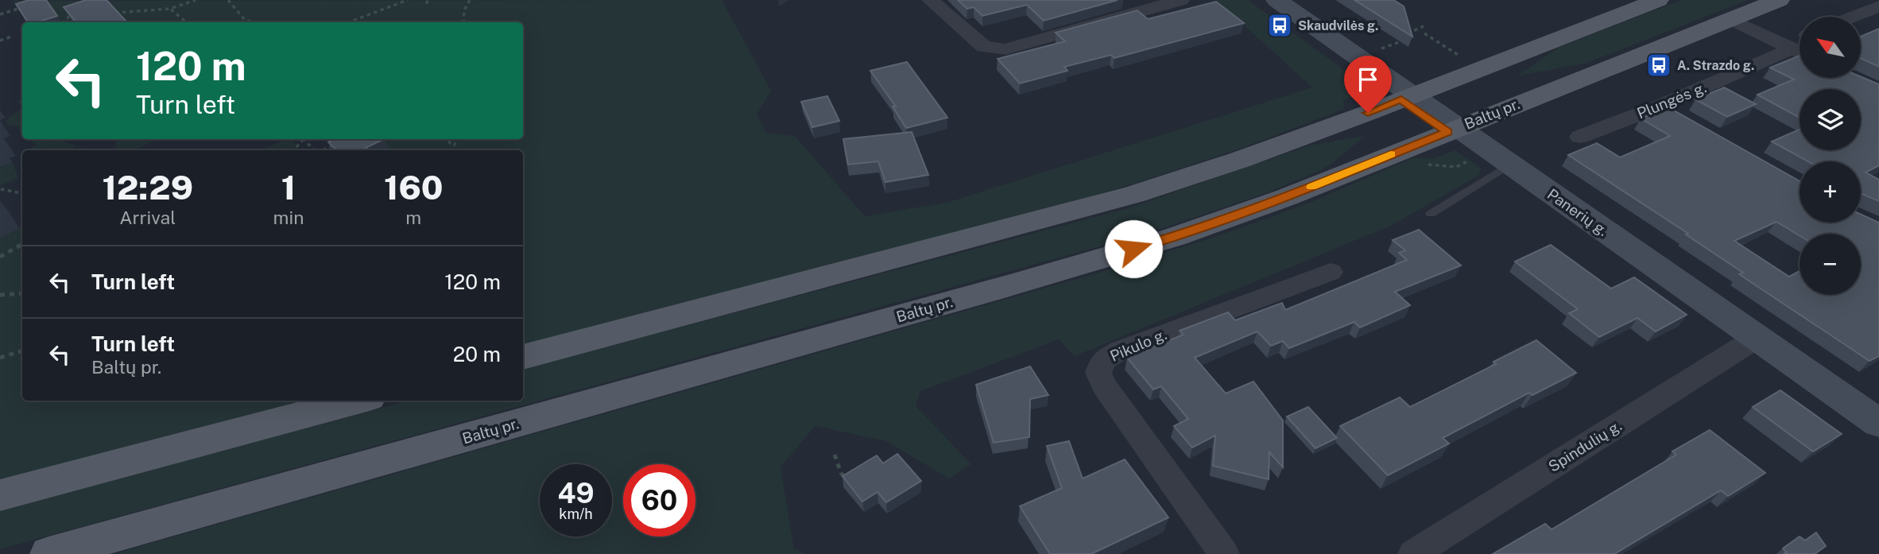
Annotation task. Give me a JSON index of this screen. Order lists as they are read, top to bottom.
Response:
{
  "streets": {
    "main road": ["Baltų pr.", "Panerių g."],
    "street": ["Plungės g.", "Pikulo g.", "Spindulių g."]
  },
  "crossings": [
    ["Panerių g.", "Spindulių g."]
  ],
  "places": {
    "bus stop": ["Skaudvilės g.", "A. Strazdo g."]
  },
  "north": "top left",
  "page": {
    "map_buttons": ["+", "−"],
    "turn": ["120 m", "Turn left"],
    "eta": [
      "12:29",
      "Arrival",
      "1",
      "min",
      "160",
      "m"
    ],
    "list": [
      {
        "name": "Turn left",
        "value": "120 m"
      },
      {
        "name": "Turn left",
        "note": "Baltų pr.",
        "value": "20 m"
      }
    ],
    "speed": "49 km/h",
    "limit": "60"
  }
}
